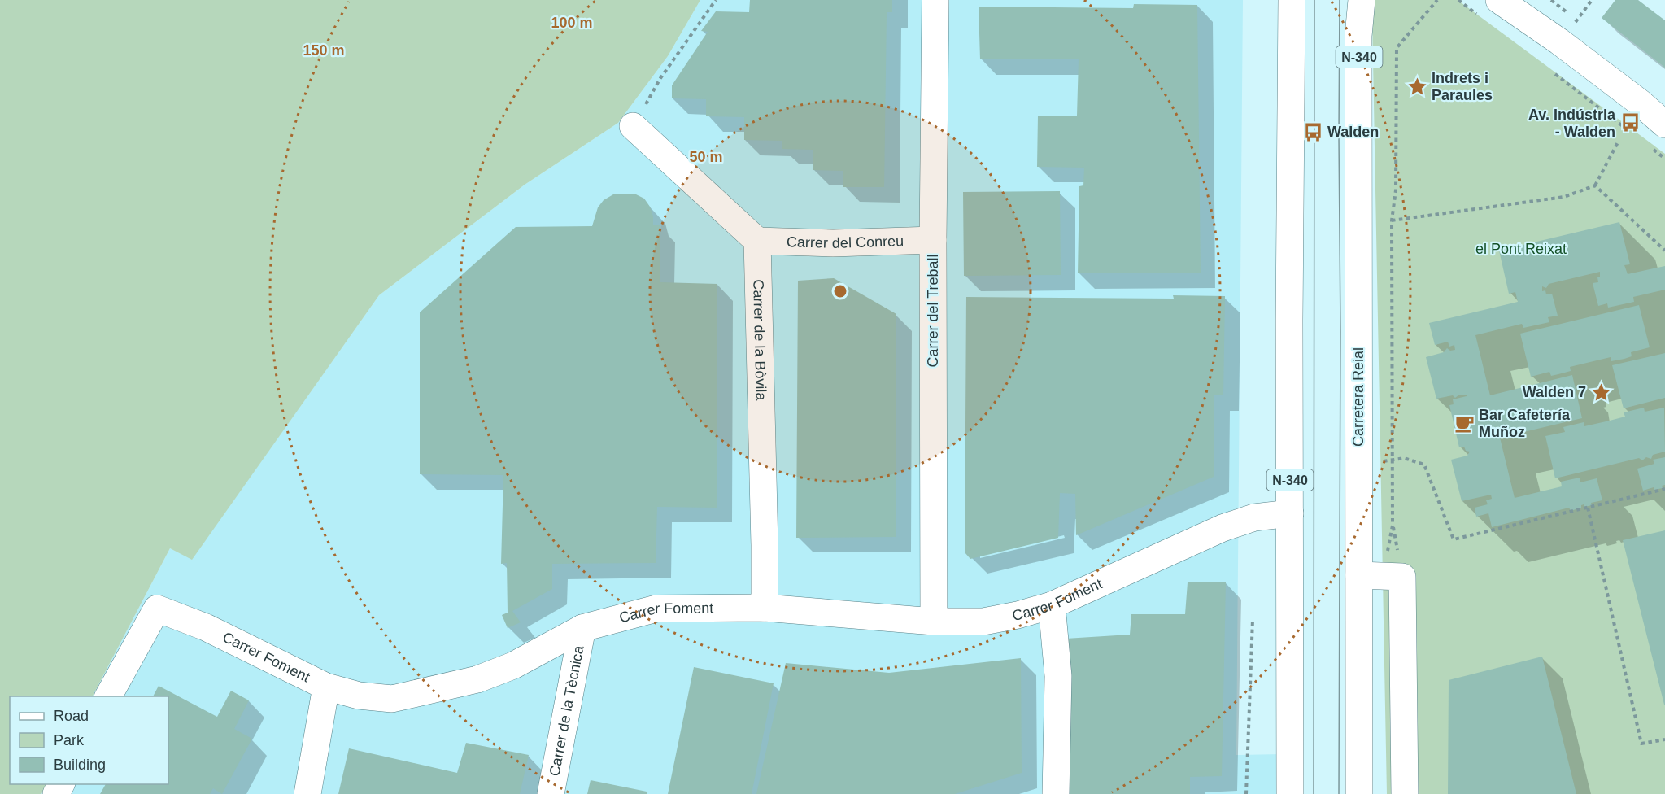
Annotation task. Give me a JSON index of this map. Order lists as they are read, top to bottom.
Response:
{
  "streets": {
    "street": [
      "N-340",
      "Carrer del Conreu",
      "Carrer del Treball",
      "Carrer de la Bòvila",
      "Carretera Reial",
      "Carrer Foment",
      "Carrer de la Tècnica"
    ]
  },
  "crossings": [
    ["N-340", "Carrer Foment"],
    ["Carrer del Conreu", "Carrer del Treball"],
    ["Carrer del Conreu", "Carrer de la Bòvila"],
    ["Carrer del Treball", "Carrer Foment"],
    ["Carrer de la Bòvila", "Carrer Foment"],
    ["Carrer Foment", "Carrer de la Tècnica"]
  ],
  "parks": ["el Pont Reixat"],
  "places": {
    "place": ["Indrets i Paraules", "Walden 7"],
    "bus stop": ["Av. Indústria - Walden", "Walden"],
    "cafe": ["Bar Cafetería Muñoz"]
  },
  "legend": ["Road", "Park", "Building"],
  "rings": ["100 m", "150 m", "50 m"]
}
